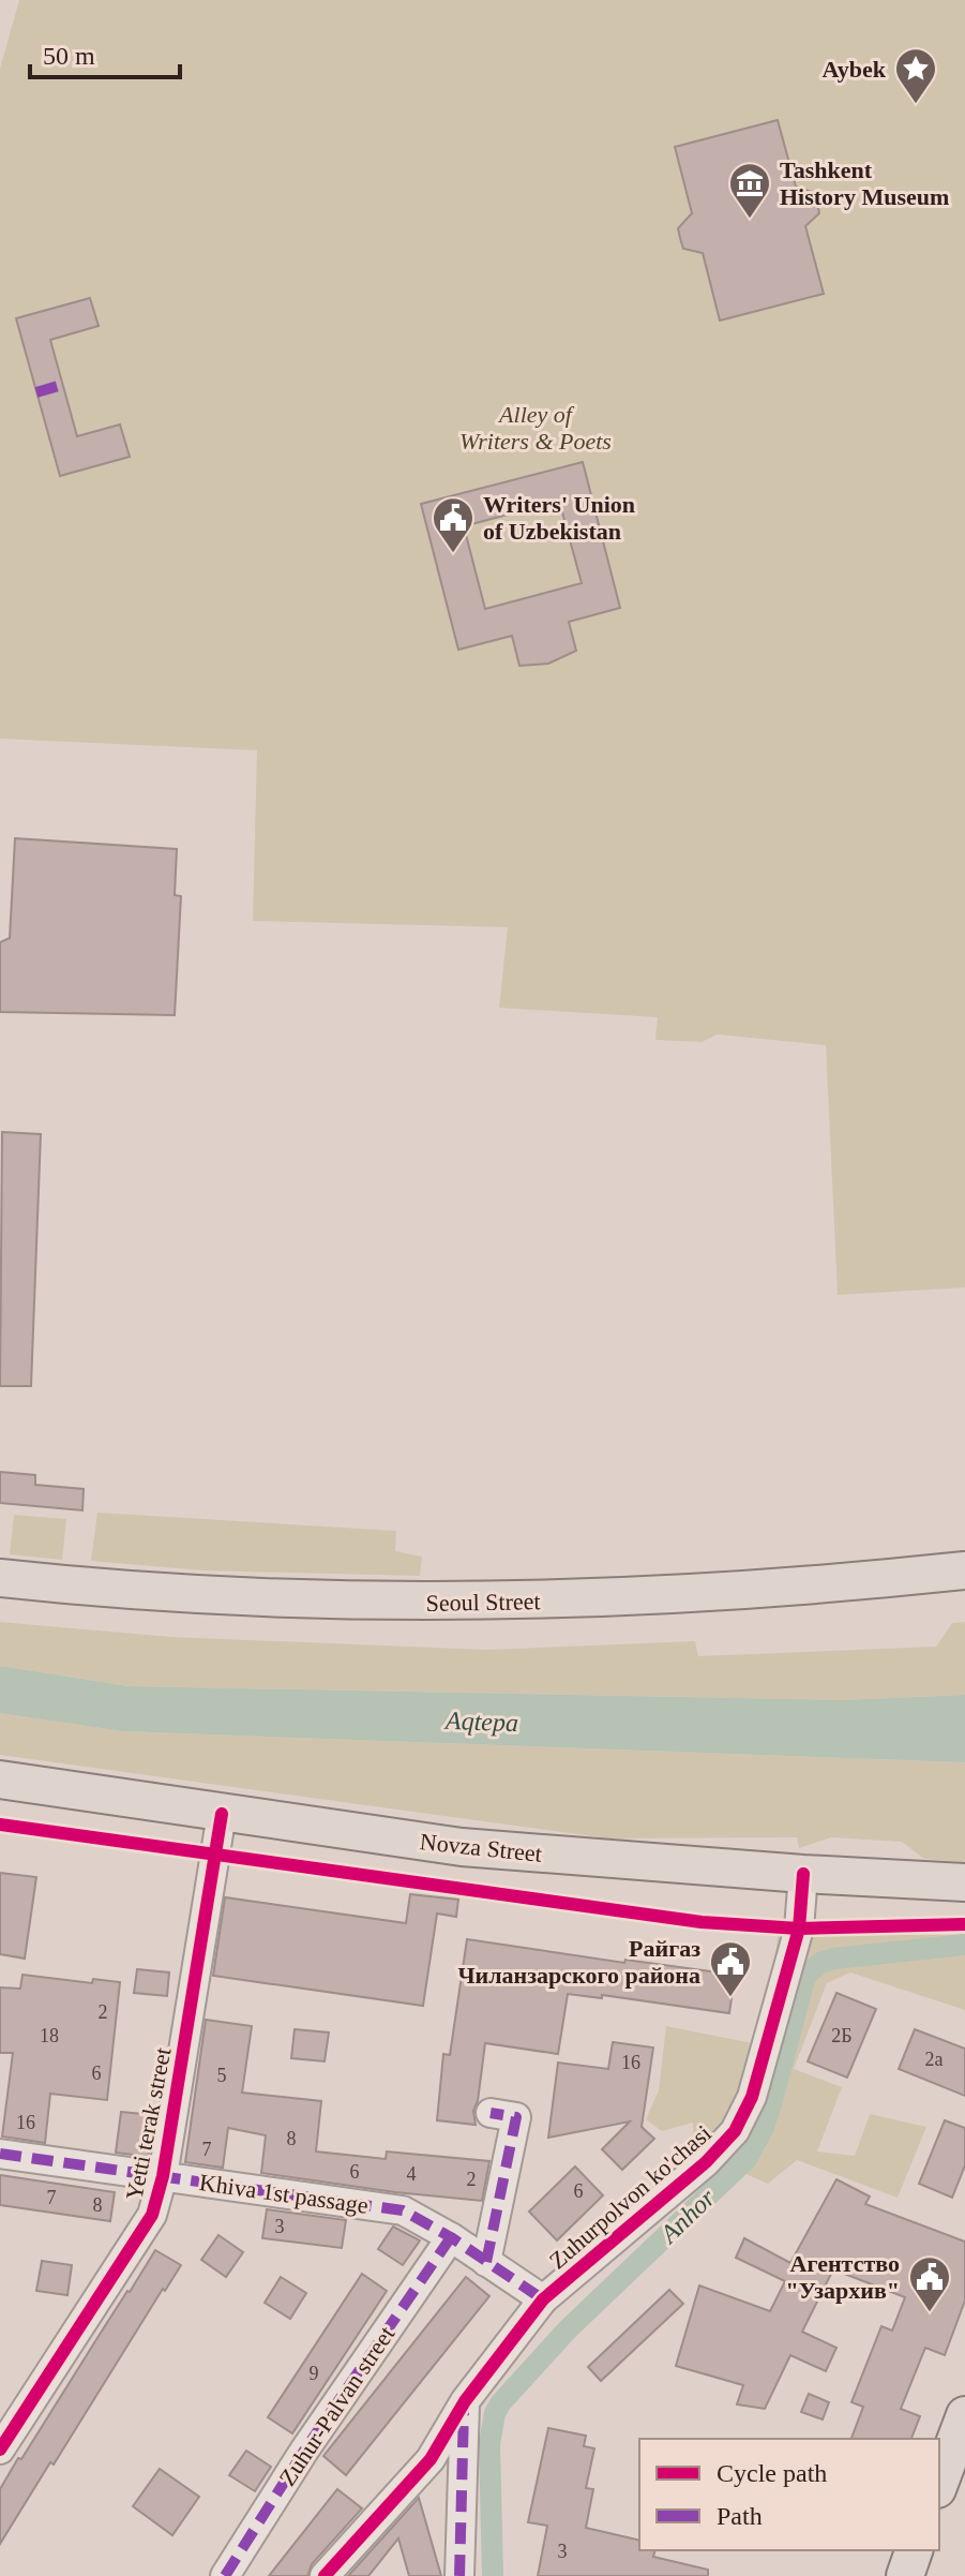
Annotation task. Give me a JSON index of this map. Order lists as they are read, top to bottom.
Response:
{
  "streets": {
    "main road": ["Seoul Street", "Novza Street"],
    "street": [
      "Yetti terak street",
      "Khiva 1st passage",
      "Zuhurpolvon ko'chasi",
      "Zuhur-Palvan street"
    ]
  },
  "crossings": [
    ["Novza Street", "Yetti terak street"],
    ["Novza Street", "Zuhurpolvon ko'chasi"],
    ["Yetti terak street", "Khiva 1st passage"],
    ["Khiva 1st passage", "Zuhurpolvon ko'chasi"],
    ["Khiva 1st passage", "Zuhur-Palvan street"]
  ],
  "water": ["Aqtepa", "Anhor"],
  "parks": ["Alley of Writers & Poets"],
  "places": {
    "place": ["Aybek"],
    "museum": ["Tashkent History Museum"],
    "public building": ["Writers' Union of Uzbekistan", "Райгаз Чиланзарского района", "Агентство \"Узархив\""]
  },
  "house_numbers": [
    "2",
    "18",
    "2Б",
    "2a",
    "16",
    "6",
    "5",
    "16",
    "8",
    "7",
    "6",
    "4",
    "2",
    "6",
    "7",
    "8",
    "3",
    "9",
    "3"
  ],
  "legend": ["Cycle path", "Path"],
  "scale_bar": "50 m"
}
